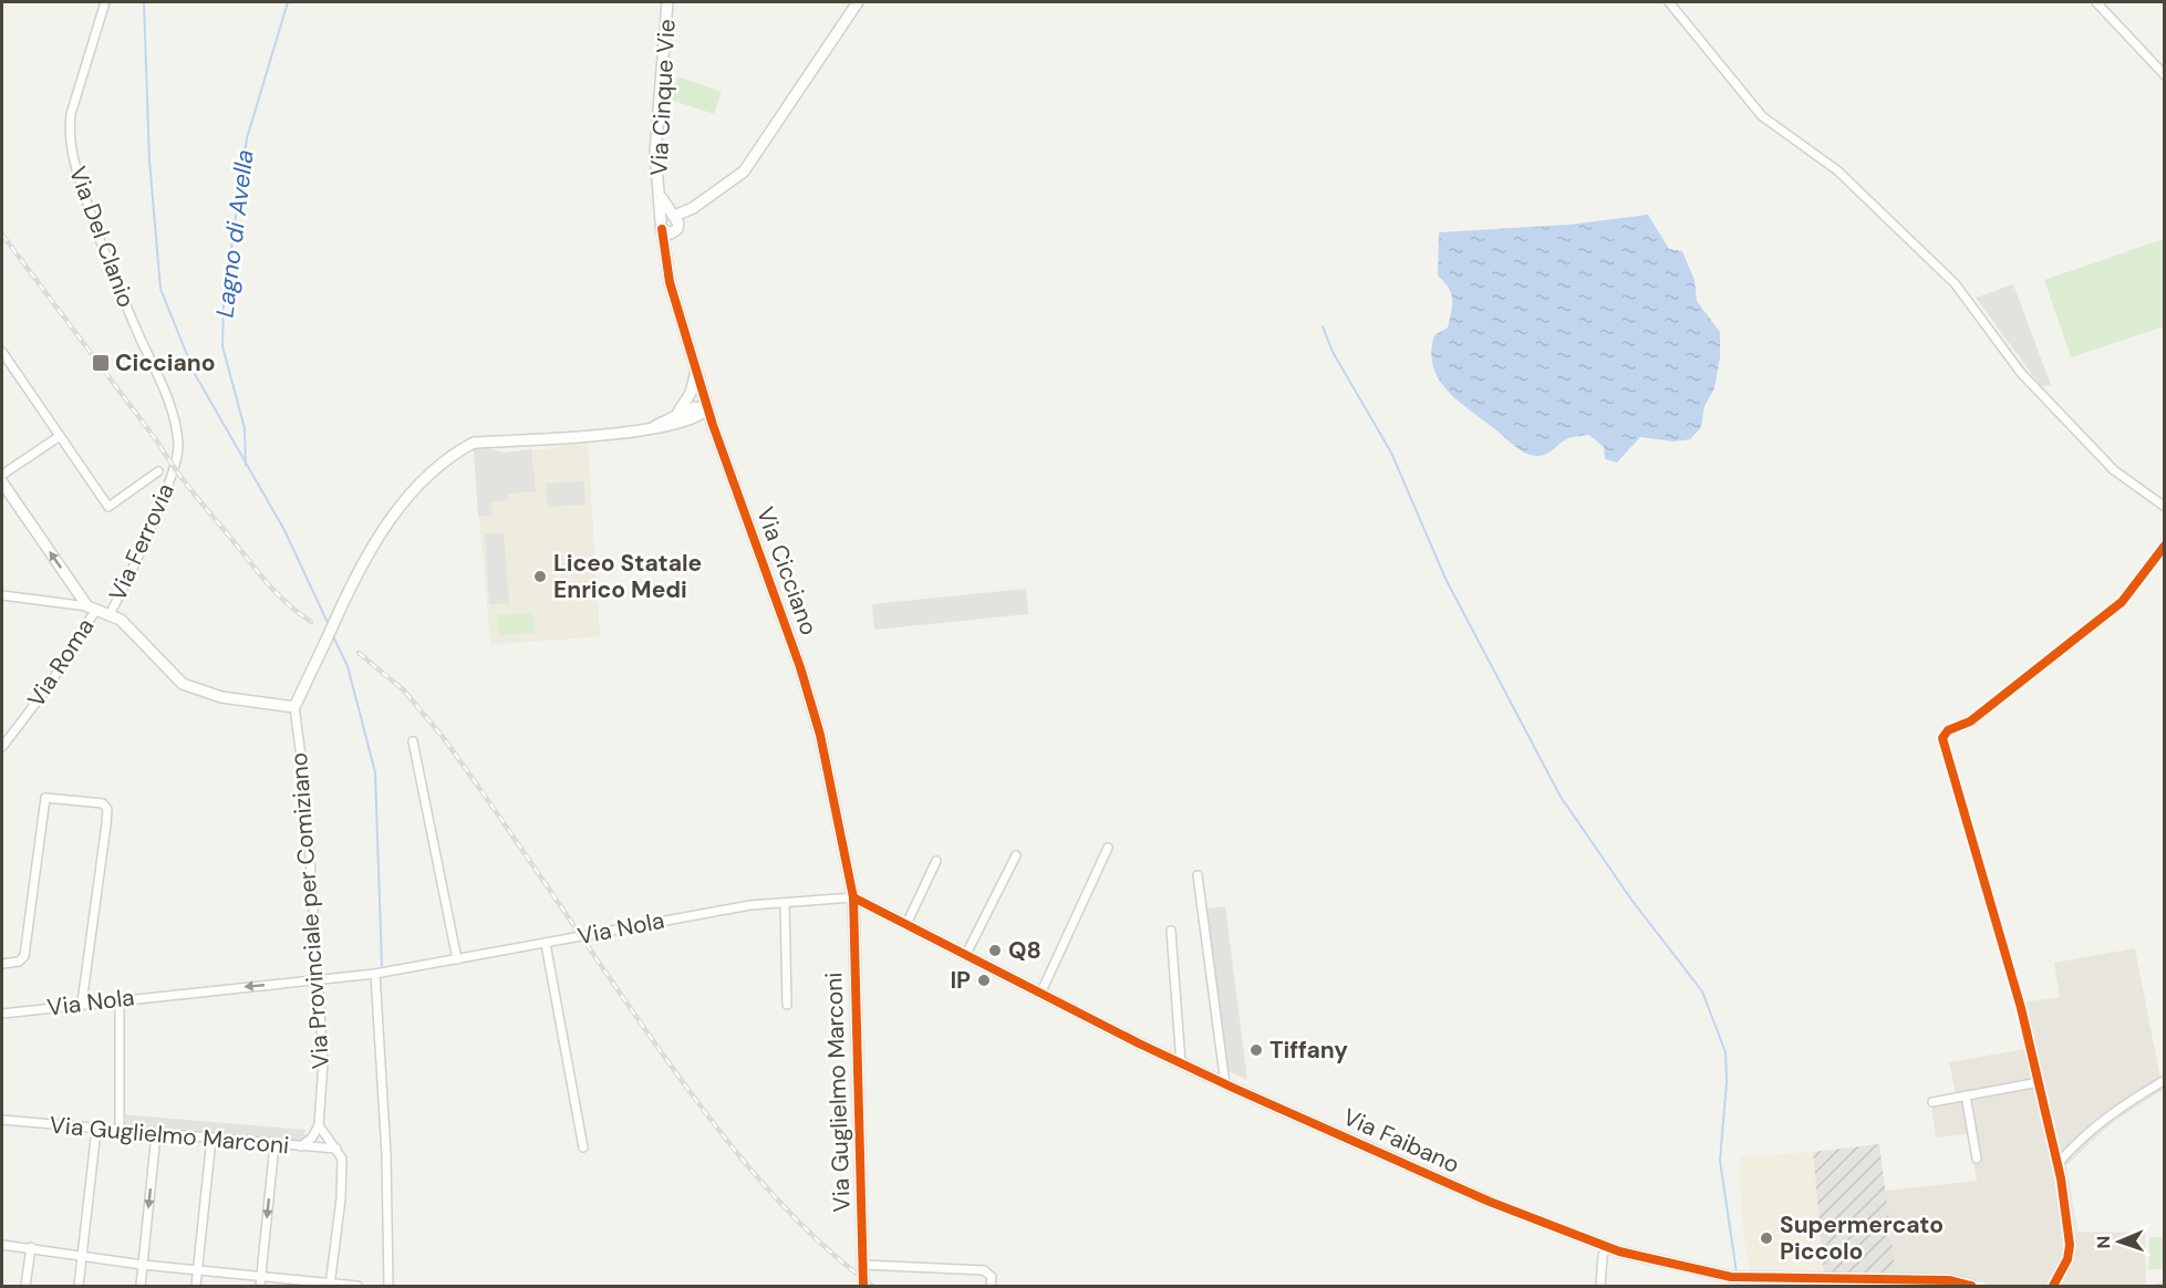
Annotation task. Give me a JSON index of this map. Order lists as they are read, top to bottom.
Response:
{
  "streets": {
    "street": [
      "Via Cinque Vie",
      "Via Del Clanio",
      "Via Ferrovia",
      "Via Cicciano",
      "Via Roma",
      "Via Provinciale per Comiziano",
      "Via Nola",
      "Via Guglielmo Marconi",
      "Via Faibano"
    ]
  },
  "crossings": [
    ["Via Cinque Vie", "Via Cicciano"],
    ["Via Del Clanio", "Via Ferrovia"],
    ["Via Cicciano", "Via Nola"],
    ["Via Cicciano", "Via Guglielmo Marconi"],
    ["Via Cicciano", "Via Faibano"],
    ["Via Provinciale per Comiziano", "Via Nola"],
    ["Via Nola", "Via Guglielmo Marconi"],
    ["Via Nola", "Via Faibano"],
    ["Via Guglielmo Marconi", "Via Faibano"]
  ],
  "water": ["Lagno di Avella"],
  "places": {
    "transit": ["Cicciano"],
    "other": [
      "Liceo Statale Enrico Medi",
      "Q8",
      "IP",
      "Tiffany",
      "Supermercato Piccolo"
    ]
  },
  "north": "left"
}
